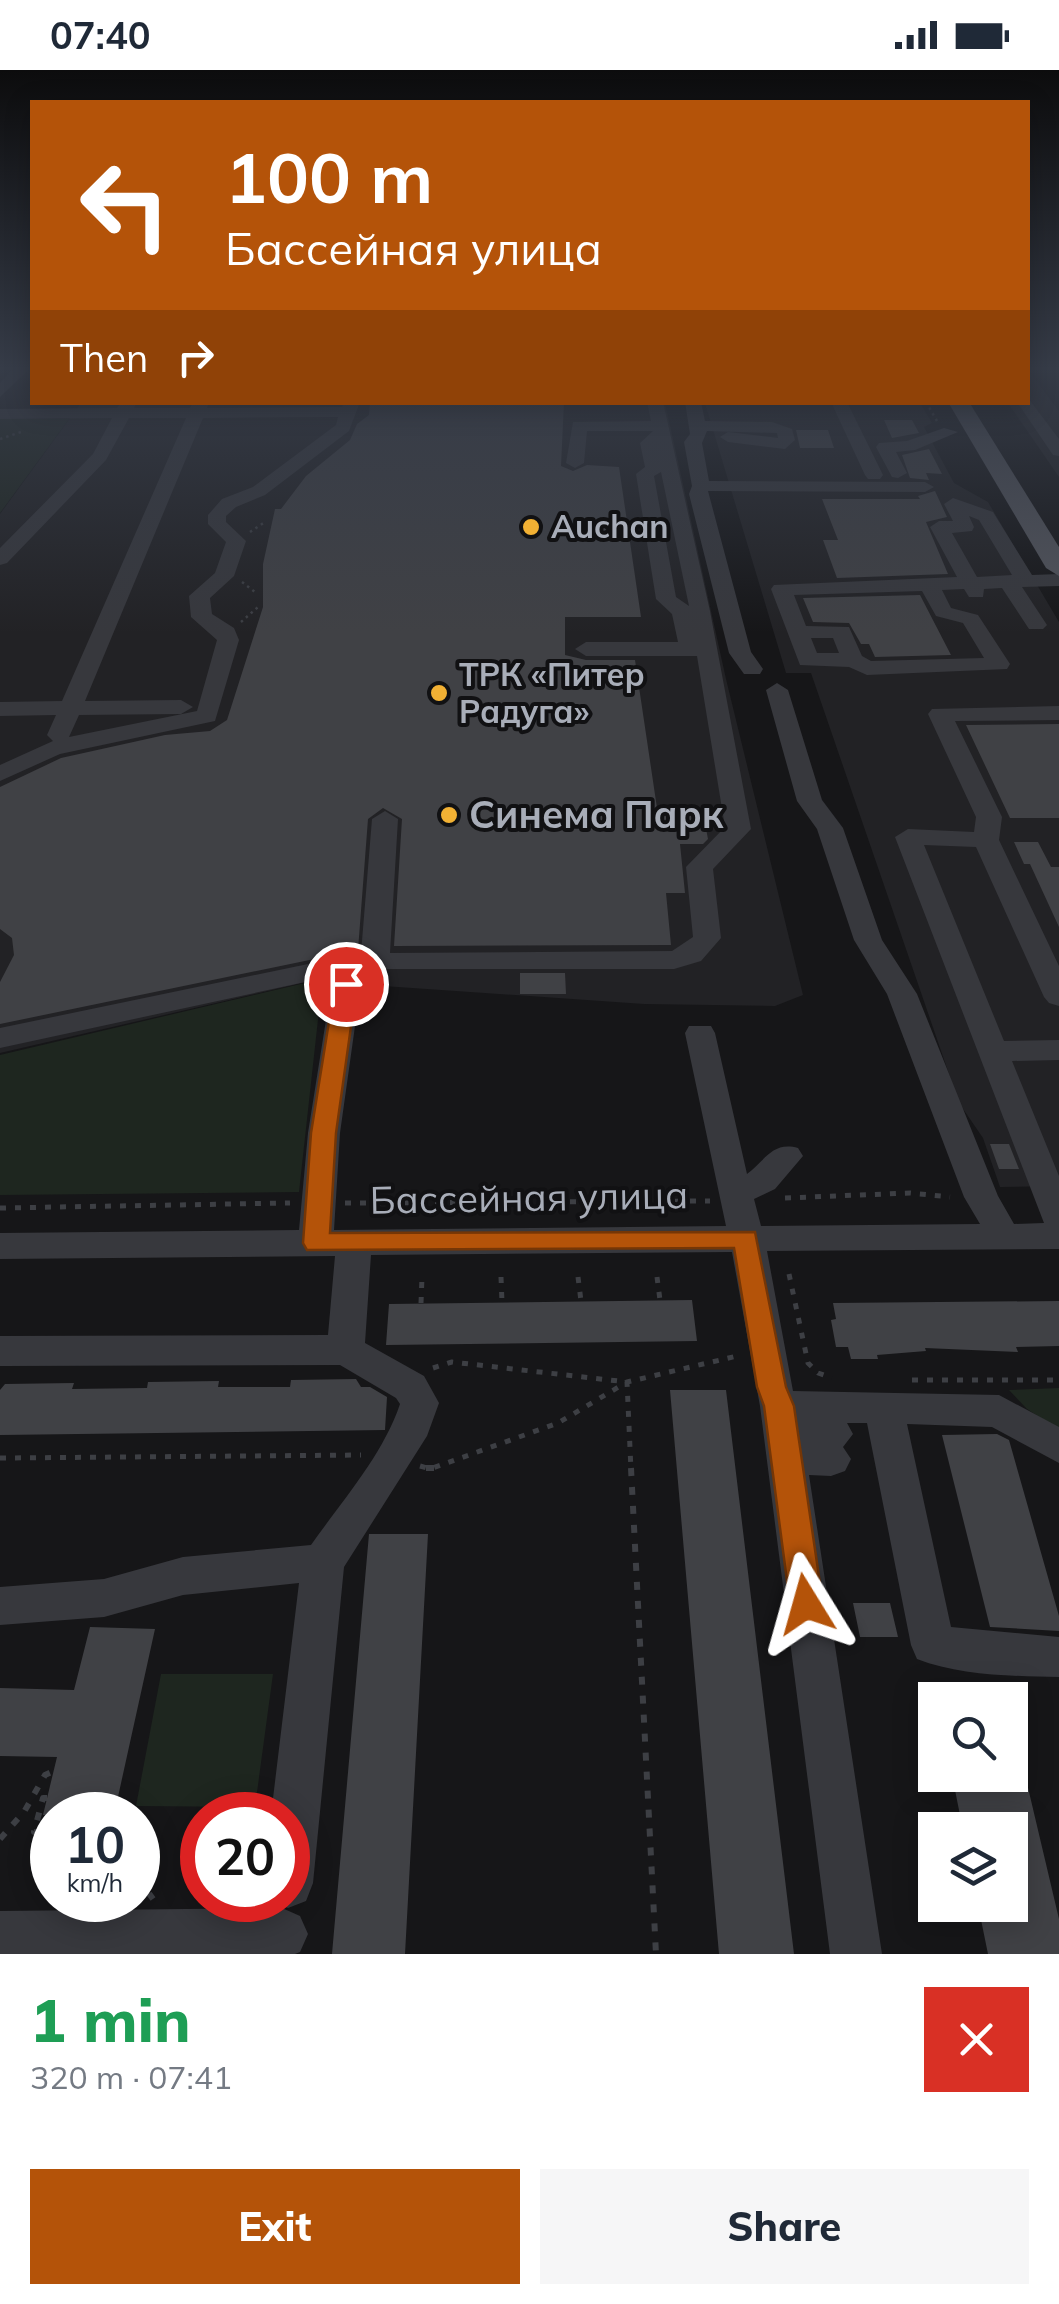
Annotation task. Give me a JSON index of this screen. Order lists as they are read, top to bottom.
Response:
{
  "streets": {
    "street": ["Бассейная улица"]
  },
  "places": ["Auchan", "ТРК «Питер Радуга»", "Синема Парк"],
  "page": {
    "status": "07:40",
    "turn": ["100 m", "Бассейная улица"],
    "then": "Then",
    "speed": "10 km/h",
    "limit": "20",
    "heading": ["1 min", "320 m · 07:41"],
    "buttons": ["Exit", "Share"]
  }
}
